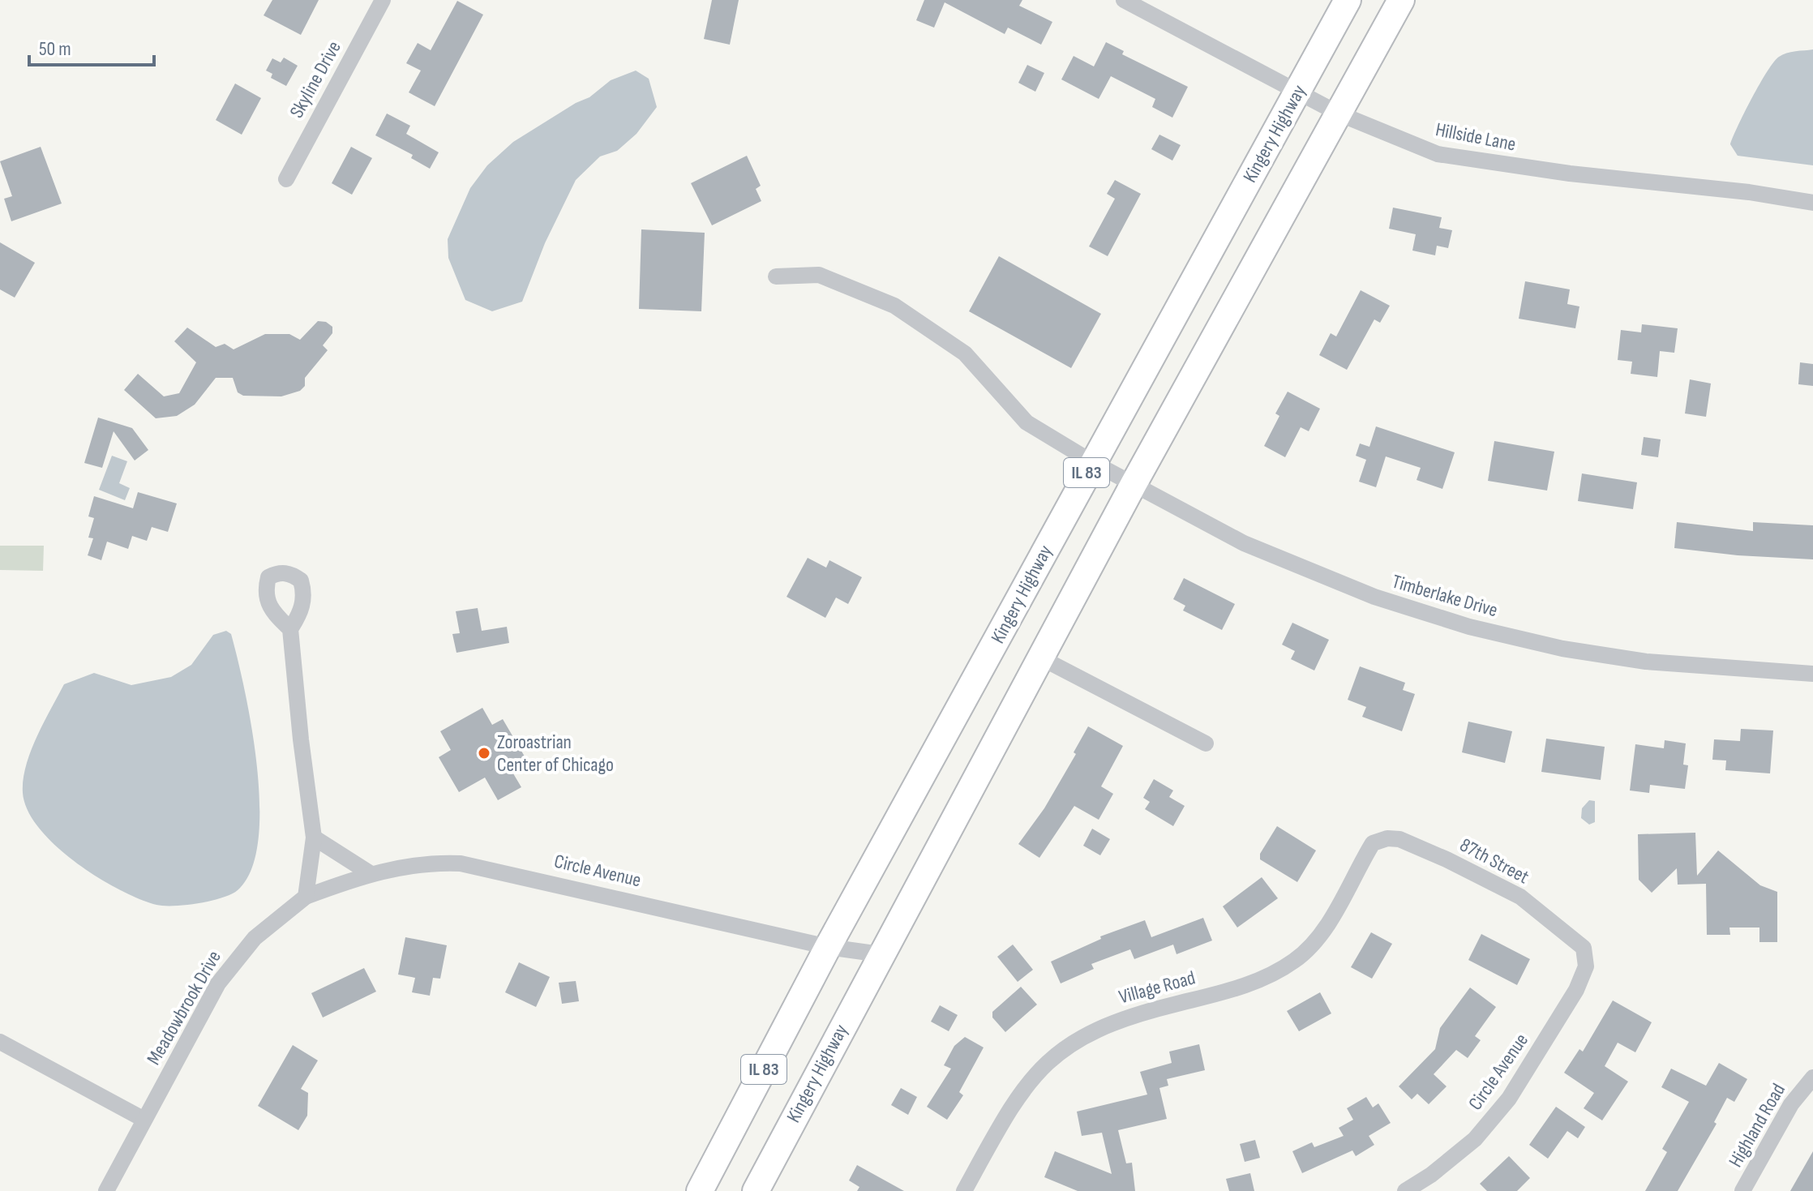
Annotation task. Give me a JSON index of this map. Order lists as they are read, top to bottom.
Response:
{
  "streets": {
    "main road": ["Kingery Highway", "IL 83"],
    "street": [
      "Skyline Drive",
      "Hillside Lane",
      "Timberlake Drive",
      "87th Street",
      "Circle Avenue",
      "Village Road",
      "Meadowbrook Drive",
      "Highland Road"
    ]
  },
  "crossings": [
    ["Kingery Highway", "Hillside Lane"],
    ["Kingery Highway", "Timberlake Drive"],
    ["Kingery Highway", "Circle Avenue"],
    ["87th Street", "Circle Avenue"],
    ["87th Street", "Village Road"],
    ["Circle Avenue", "Meadowbrook Drive"]
  ],
  "places": ["Zoroastrian Center of Chicago"],
  "scale_bar": "50 m"
}
